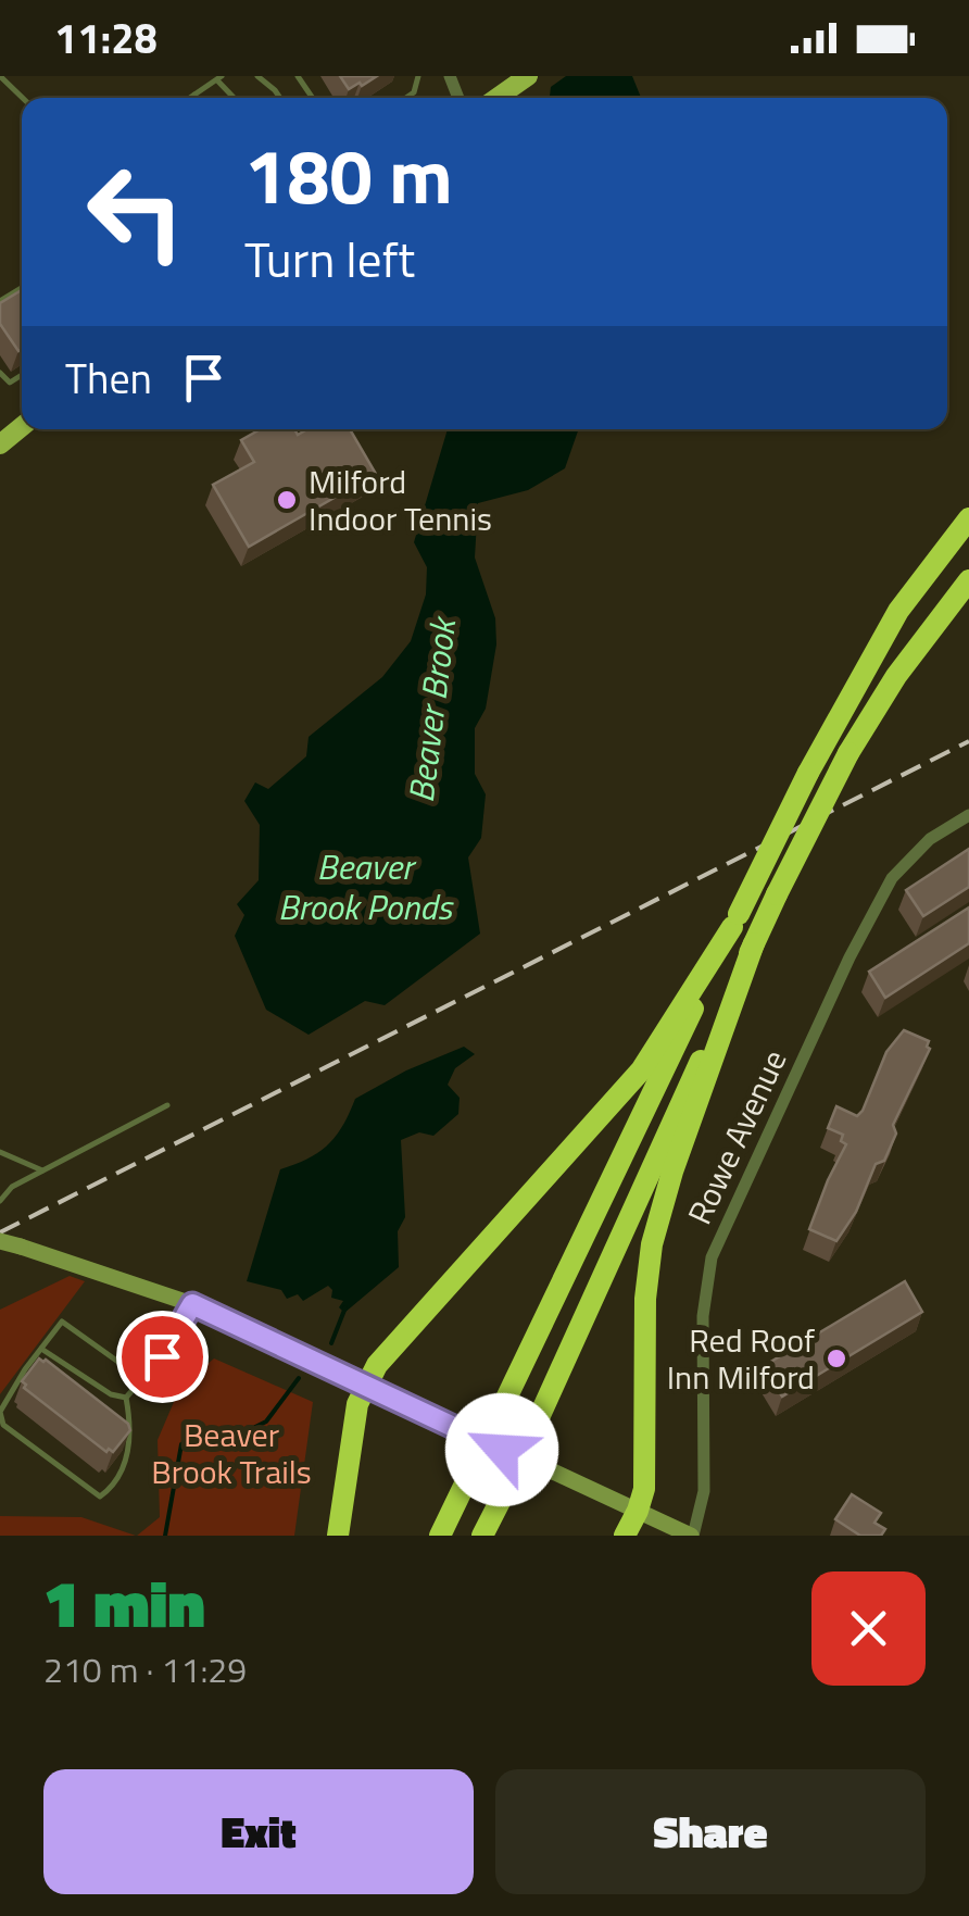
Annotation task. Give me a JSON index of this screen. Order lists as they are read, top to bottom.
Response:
{
  "streets": {
    "street": ["Rowe Avenue"]
  },
  "water": ["Beaver Brook", "Beaver Brook Ponds"],
  "parks": ["Beaver Brook Trails"],
  "places": ["Milford Indoor Tennis", "Red Roof Inn Milford"],
  "page": {
    "status": "11:28",
    "turn": ["180 m", "Turn left"],
    "then": "Then",
    "heading": ["1 min", "210 m · 11:29"],
    "buttons": ["Exit", "Share"]
  }
}
